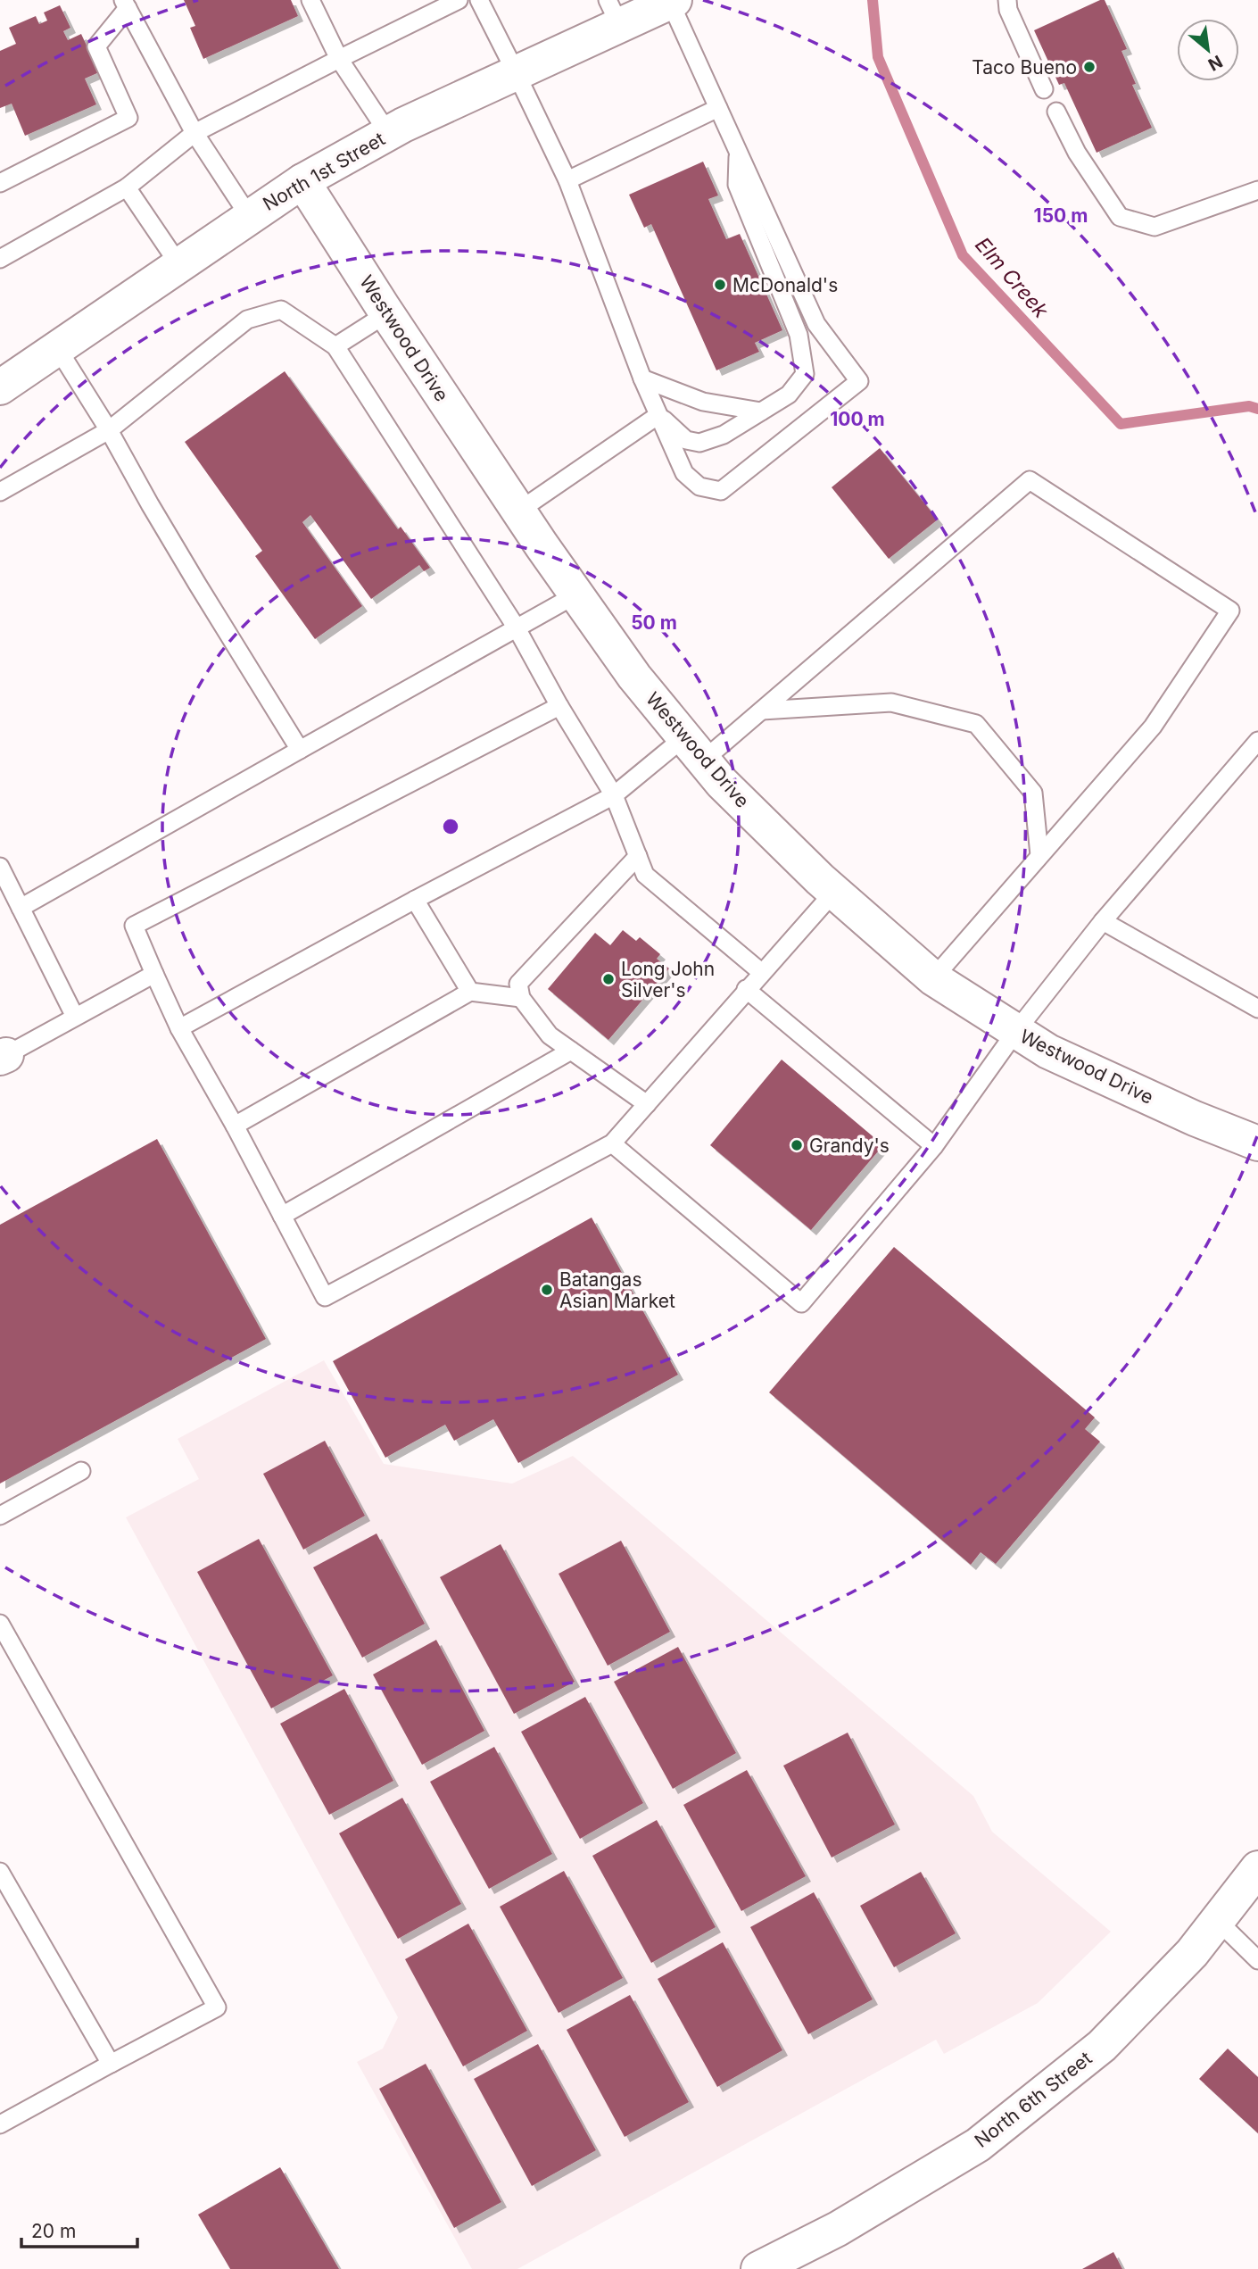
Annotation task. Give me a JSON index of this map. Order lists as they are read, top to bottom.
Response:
{
  "streets": {
    "main road": ["North 1st Street", "Westwood Drive", "North 6th Street"]
  },
  "crossings": [
    ["North 1st Street", "Westwood Drive"]
  ],
  "water": ["Elm Creek"],
  "places": [
    "Taco Bueno",
    "McDonald's",
    "Long John Silver's",
    "Grandy's",
    "Batangas Asian Market"
  ],
  "scale_bar": "20 m",
  "north": "bottom right",
  "rings": ["150 m", "100 m", "50 m"]
}
